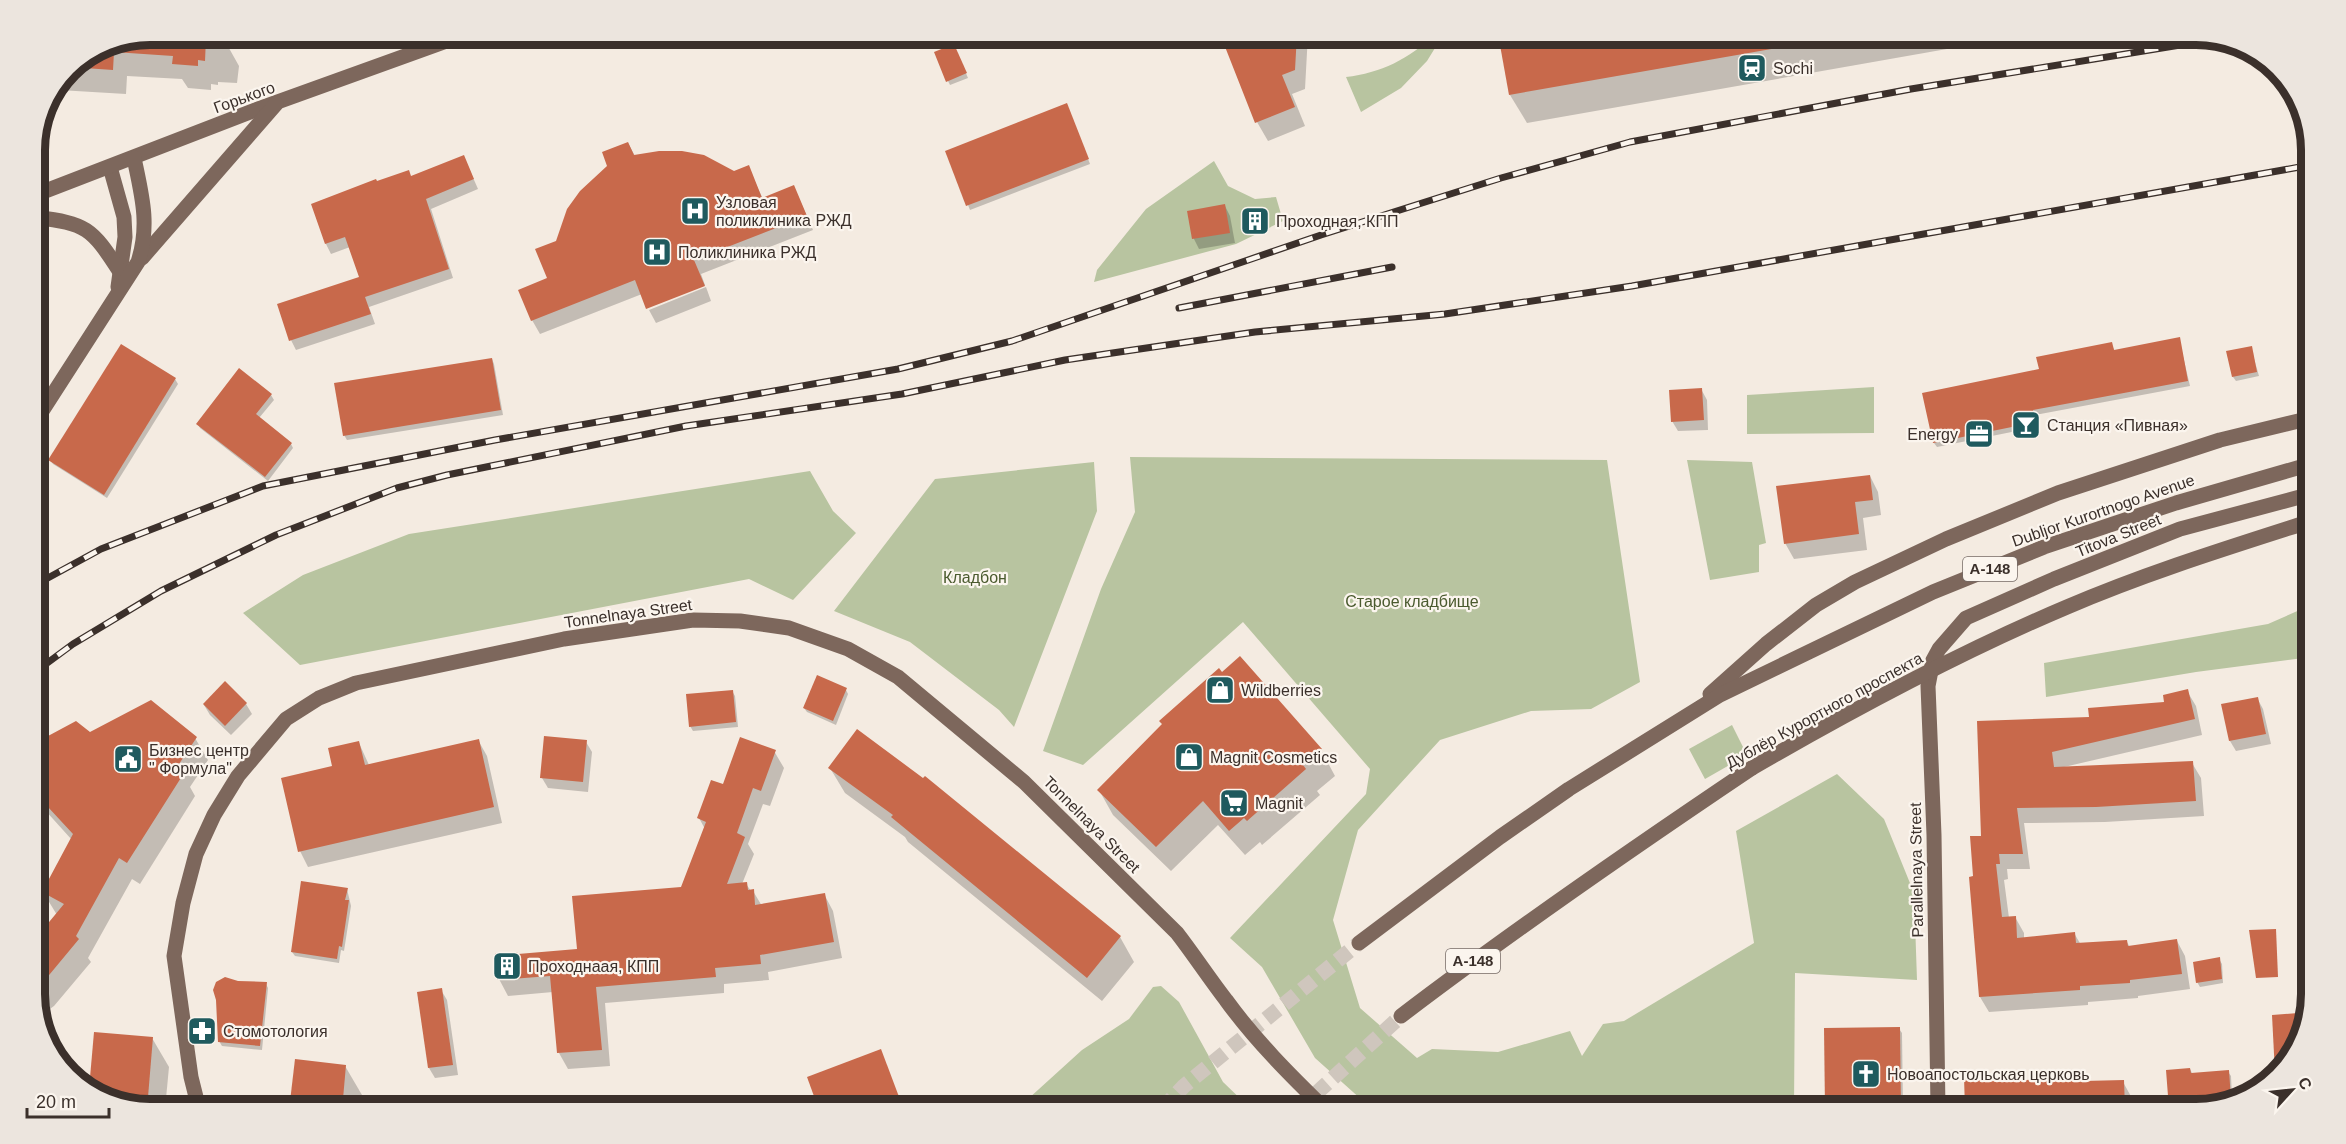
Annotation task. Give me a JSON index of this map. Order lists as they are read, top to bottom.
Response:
{
  "streets": {
    "main road": [
      "Горького",
      "Dubljor Kurortnogo Avenue",
      "Titova Street",
      "А-148",
      "Tonnelnaya Street",
      "Дублёр Курортного проспекта",
      "Parallelnaya Street"
    ]
  },
  "crossings": [
    ["Dubljor Kurortnogo Avenue", "А-148"],
    ["Titova Street", "Parallelnaya Street"]
  ],
  "parks": ["Кладбон", "Старое кладбище"],
  "places": {
    "station": ["Sochi"],
    "hospital": ["Узловая поликлиника РЖД", "Поликлиника РЖД"],
    "building": ["Проходная, КПП", "Проходнаая, КПП"],
    "bar": ["Станция «Пивная»"],
    "office": ["Energy"],
    "shop": ["Wildberries", "Magnit Cosmetics"],
    "public building": ["Бизнес центр \" Формула\""],
    "supermarket": ["Magnit"],
    "pharmacy": ["Стомотология"],
    "church": ["Новоапостольская церковь"]
  },
  "scale_bar": "20 m",
  "north": "top right"
}
